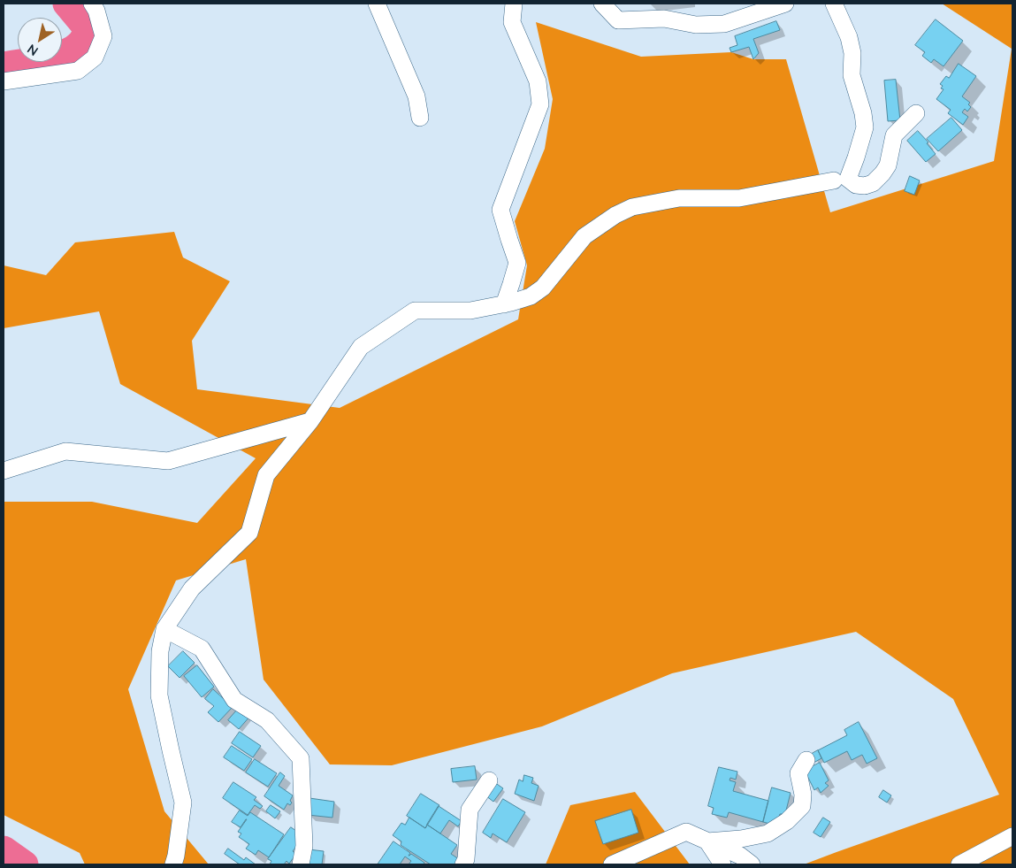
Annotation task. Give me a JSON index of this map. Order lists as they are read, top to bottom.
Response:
{
  "north": "bottom left"
}
